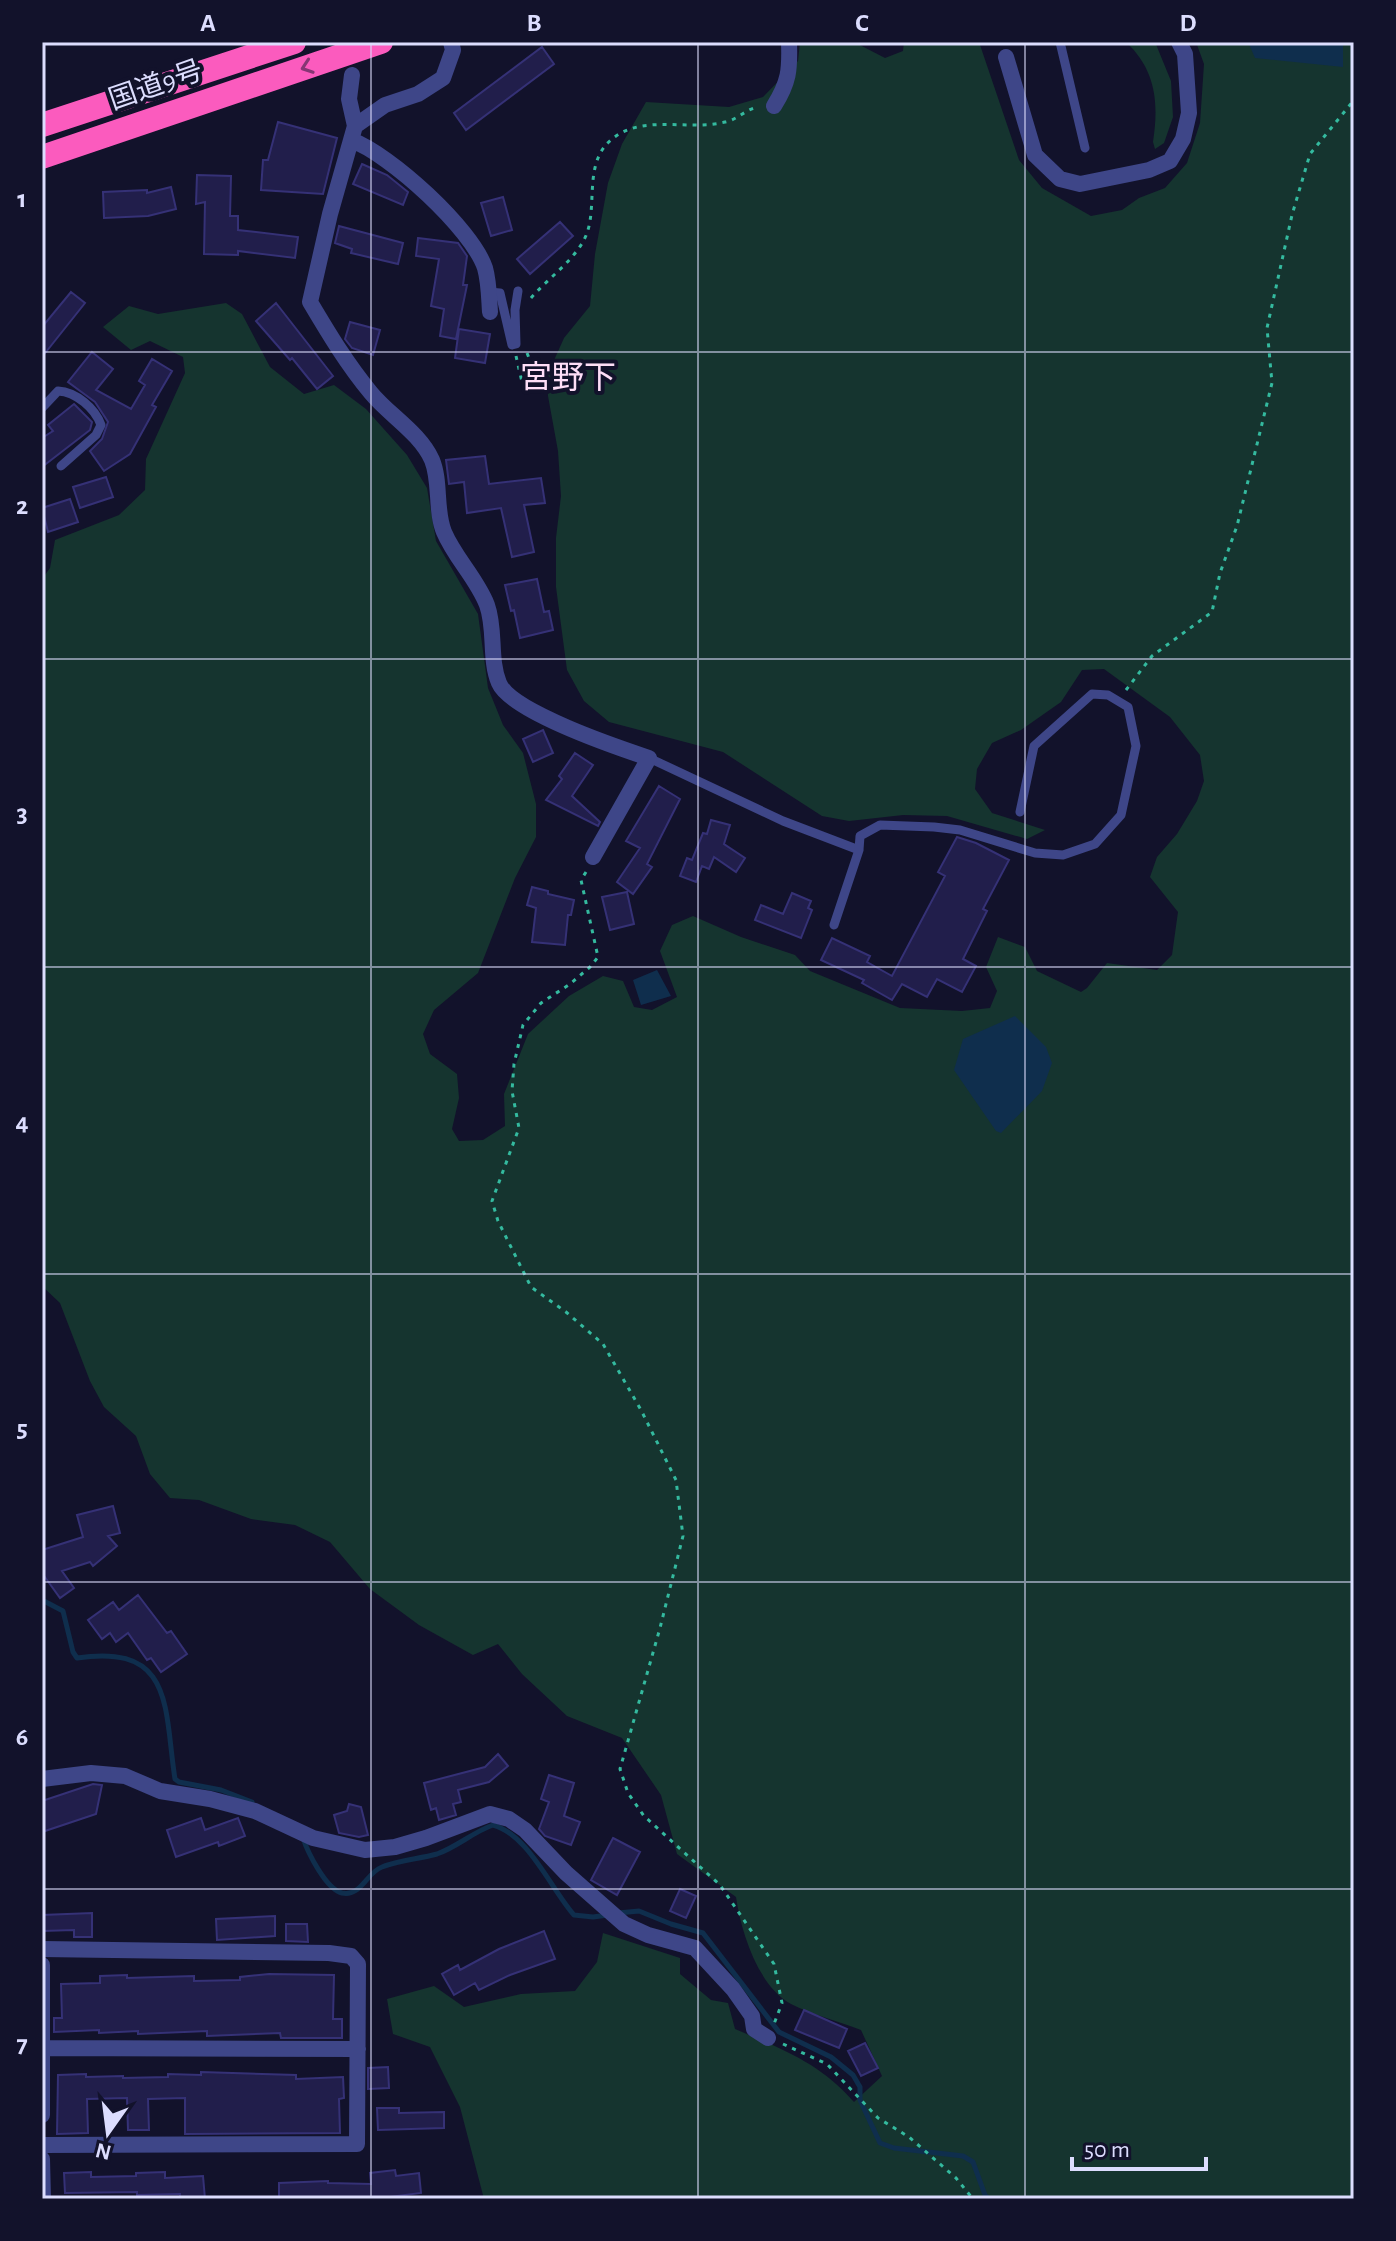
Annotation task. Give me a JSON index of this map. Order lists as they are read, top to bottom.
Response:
{
  "streets": {
    "highway": ["国道9号"]
  },
  "districts": ["宮野下"],
  "scale_bar": "50 m",
  "north": "bottom",
  "grid": {
    "columns": [
      "A",
      "B",
      "C",
      "D"
    ],
    "rows": [
      "1",
      "2",
      "3",
      "4",
      "5",
      "6",
      "7"
    ]
  }
}
